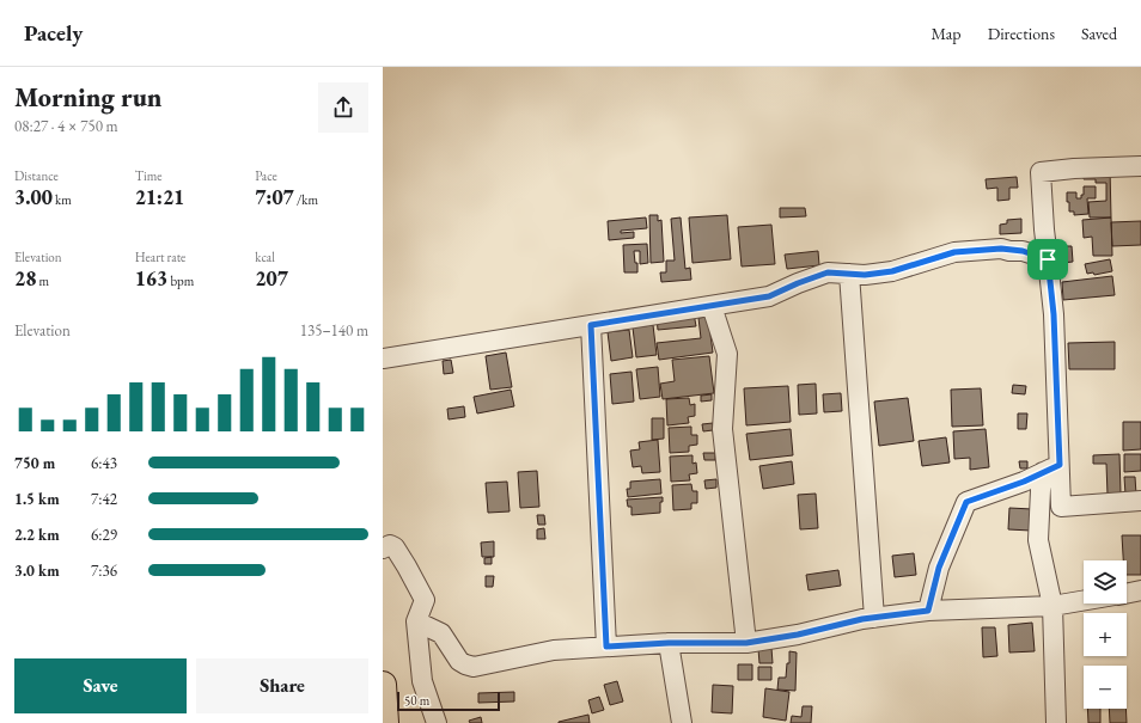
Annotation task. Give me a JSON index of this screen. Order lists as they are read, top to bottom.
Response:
{
  "scale_bar": "50 m",
  "page": {
    "header": "Pacely",
    "nav": ["Map", "Directions", "Saved"],
    "heading": ["Morning run", "08:27 · 4 × 750 m"],
    "stats": [
      ["Distance", "3.00 km"],
      ["Time", "21:21"],
      ["Pace", "7:07 /km"],
      ["Elevation", "28 m"],
      ["Heart rate", "163 bpm"],
      ["kcal", "207"]
    ],
    "chart": ["Elevation", "135–140 m"],
    "list": [
      {
        "name": "750 m",
        "note": "6:43"
      },
      {
        "name": "1.5 km",
        "note": "7:42"
      },
      {
        "name": "2.2 km",
        "note": "6:29"
      },
      {
        "name": "3.0 km",
        "note": "7:36"
      }
    ],
    "map_buttons": ["+", "−"],
    "buttons": ["Save", "Share"],
    "scale": "50 m"
  }
}
